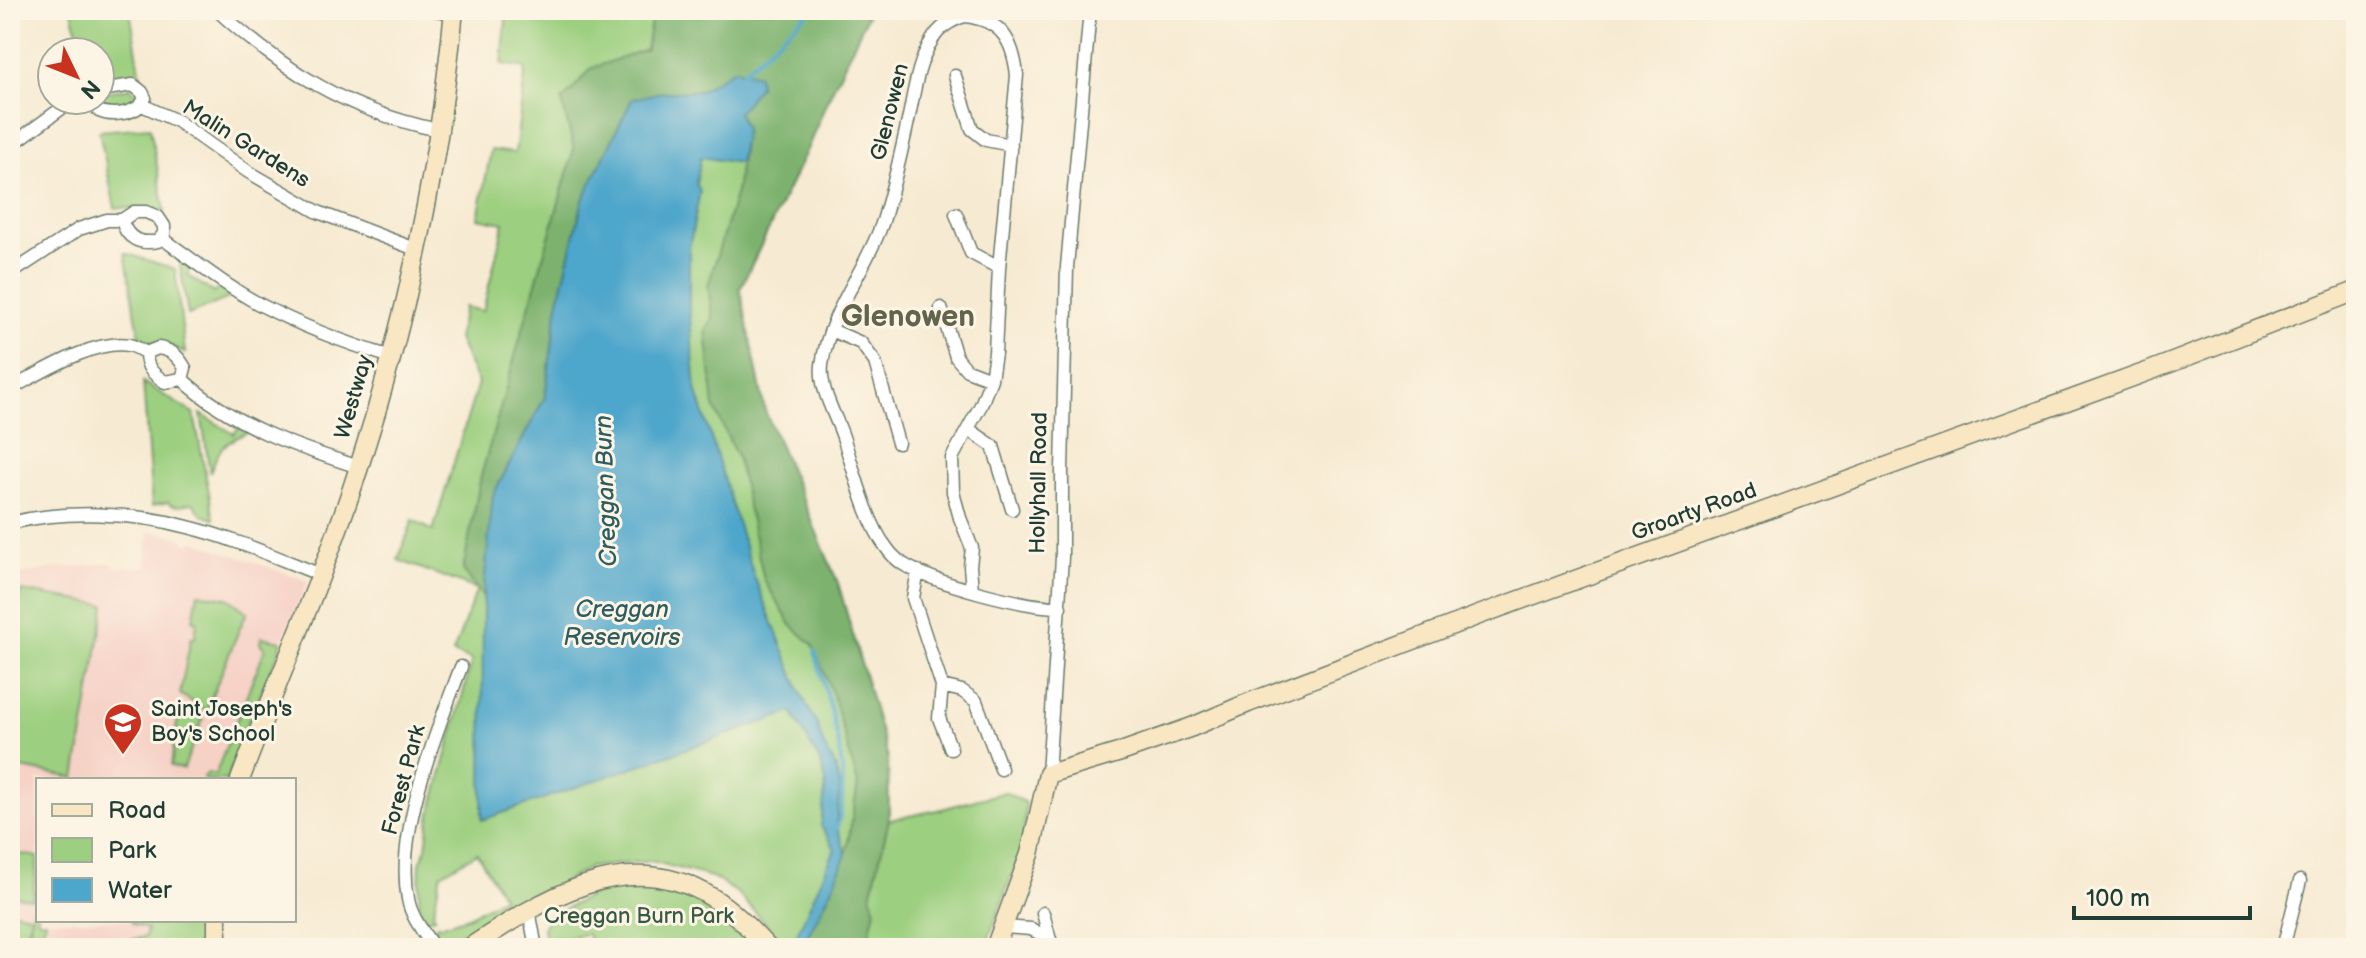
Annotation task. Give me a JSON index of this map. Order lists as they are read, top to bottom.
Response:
{
  "streets": {
    "street": [
      "Glenowen",
      "Malin Gardens",
      "Westway",
      "Hollyhall Road",
      "Groarty Road",
      "Forest Park"
    ]
  },
  "crossings": [
    ["Glenowen", "Hollyhall Road"],
    ["Malin Gardens", "Westway"],
    ["Hollyhall Road", "Groarty Road"]
  ],
  "districts": ["Glenowen"],
  "water": ["Creggan Burn", "Creggan Reservoirs"],
  "parks": ["Creggan Burn Park"],
  "places": {
    "school or university": ["Saint Joseph's Boy's School"]
  },
  "legend": ["Road", "Park", "Water"],
  "scale_bar": "100 m",
  "north": "bottom right"
}
